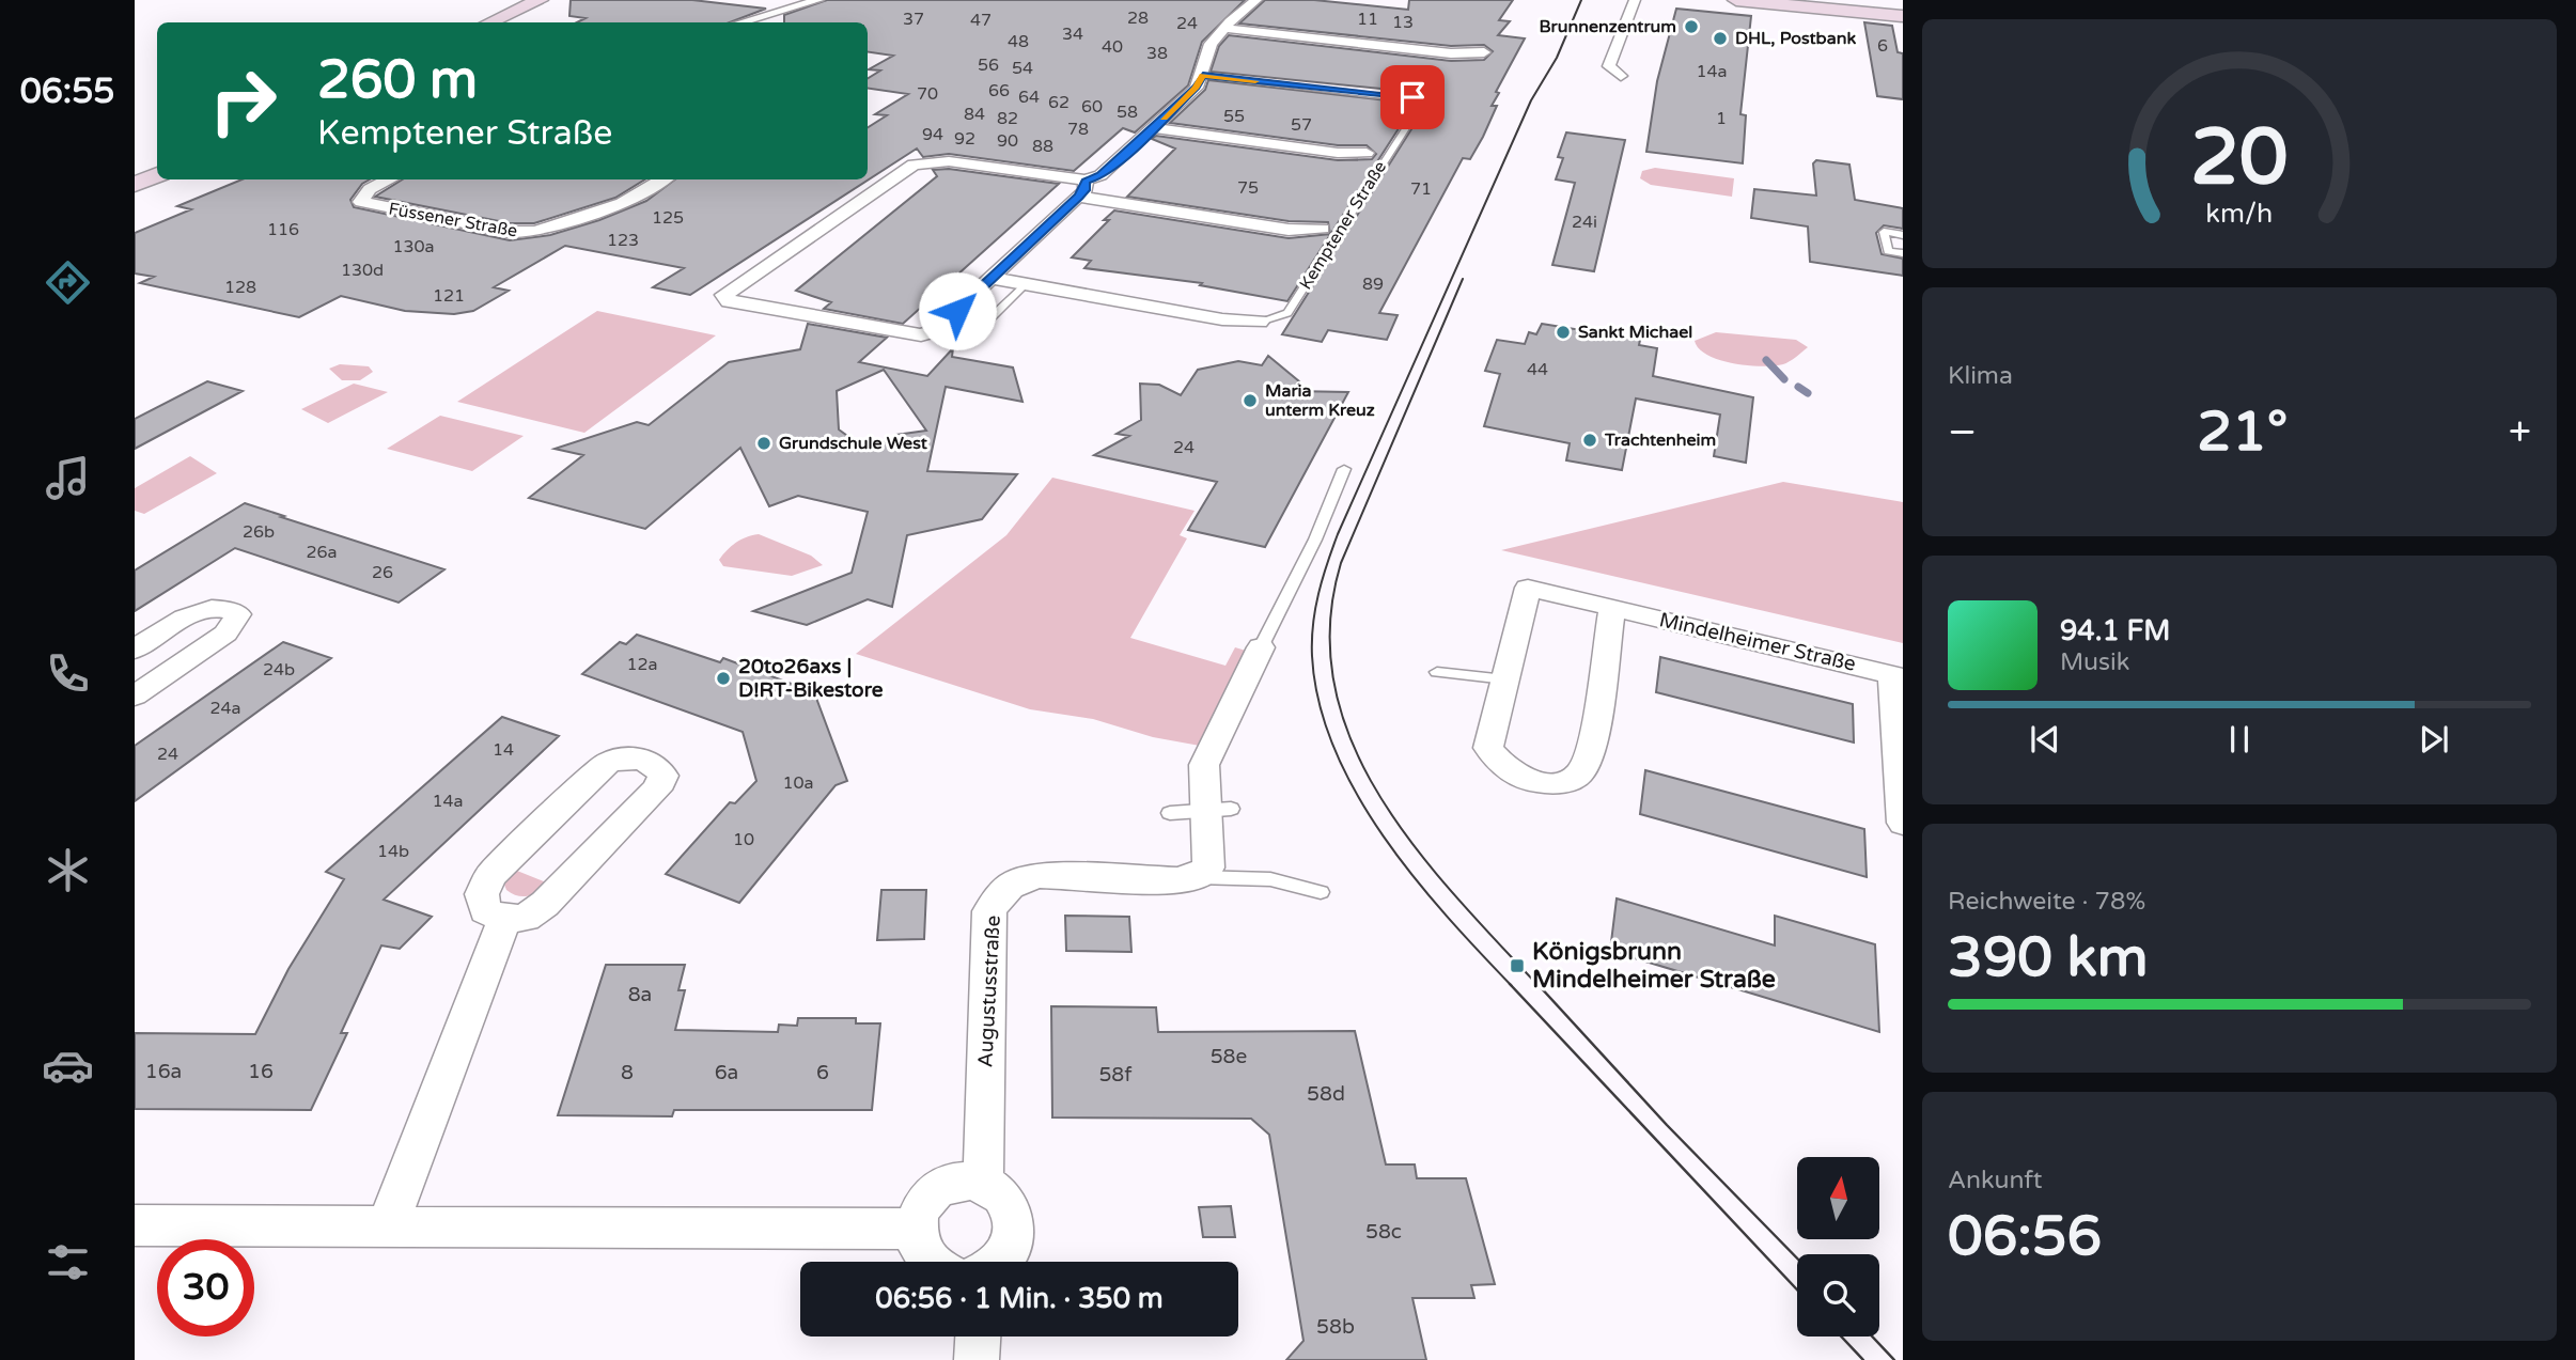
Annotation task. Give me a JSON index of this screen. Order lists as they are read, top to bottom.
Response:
{
  "streets": {
    "street": [
      "Füssener Straße",
      "Kemptener Straße",
      "Mindelheimer Straße",
      "Augustusstraße"
    ]
  },
  "places": {
    "other": [
      "Brunnenzentrum",
      "DHL, Postbank",
      "Sankt Michael",
      "Maria unterm Kreuz",
      "Trachtenheim",
      "Grundschule West",
      "20to26axs | D!RT-Bikestore"
    ],
    "transit": ["Königsbrunn Mindelheimer Straße"]
  },
  "house_numbers": [
    "28",
    "37",
    "11",
    "47",
    "13",
    "24",
    "34",
    "48",
    "6",
    "40",
    "38",
    "56",
    "54",
    "14a",
    "66",
    "70",
    "64",
    "62",
    "60",
    "58",
    "84",
    "55",
    "82",
    "1",
    "57",
    "78",
    "94",
    "92",
    "90",
    "88",
    "75",
    "71",
    "125",
    "24i",
    "116",
    "123",
    "130a",
    "130d",
    "89",
    "128",
    "121",
    "44",
    "24",
    "26b",
    "26a",
    "26",
    "12a",
    "24b",
    "24a",
    "14",
    "24",
    "10a",
    "14a",
    "10",
    "14b",
    "8a",
    "58e",
    "16a",
    "16",
    "8",
    "6a",
    "6",
    "58f",
    "58d",
    "58c",
    "58b"
  ],
  "north": "top",
  "page": {
    "tabs": "06:55",
    "turn": ["260 m", "Kemptener Straße"],
    "tile": [
      "Klima",
      ["Reichweite · 78%", "390 km"],
      ["Ankunft", "06:56"]
    ],
    "heat": ["−", "21°", "+"],
    "song": ["94.1 FM", "Musik"],
    "limit": "30",
    "trip": "06:56 · 1 Min. · 350 m",
    "gauge": ["20", "km/h"]
  }
}
